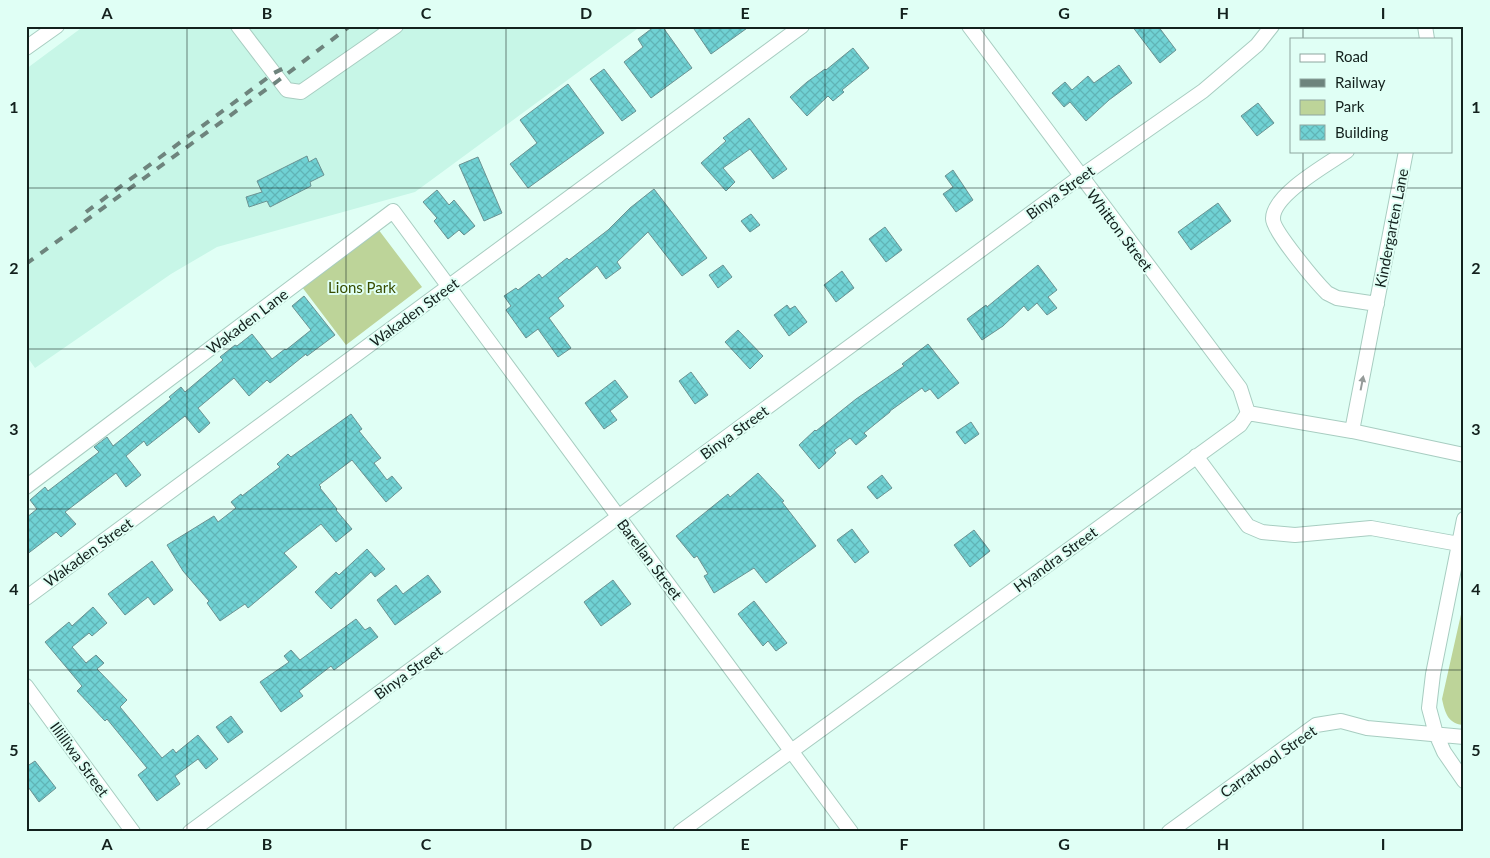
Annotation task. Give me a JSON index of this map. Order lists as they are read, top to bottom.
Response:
{
  "streets": {
    "street": [
      "Binya Street",
      "Kindergarten Lane",
      "Whitton Street",
      "Wakaden Street",
      "Wakaden Lane",
      "Barellan Street",
      "Hyandra Street",
      "Illilliwa Street",
      "Carrathool Street"
    ]
  },
  "crossings": [
    ["Binya Street", "Whitton Street"],
    ["Binya Street", "Barellan Street"],
    ["Whitton Street", "Hyandra Street"],
    ["Wakaden Street", "Wakaden Lane"],
    ["Wakaden Street", "Barellan Street"],
    ["Wakaden Lane", "Barellan Street"],
    ["Barellan Street", "Hyandra Street"]
  ],
  "parks": ["Lions Park"],
  "legend": [
    "Road",
    "Railway",
    "Park",
    "Building"
  ],
  "grid": {
    "columns": [
      "A",
      "B",
      "C",
      "D",
      "E",
      "F",
      "G",
      "H",
      "I"
    ],
    "rows": [
      "1",
      "2",
      "3",
      "4",
      "5"
    ]
  }
}
